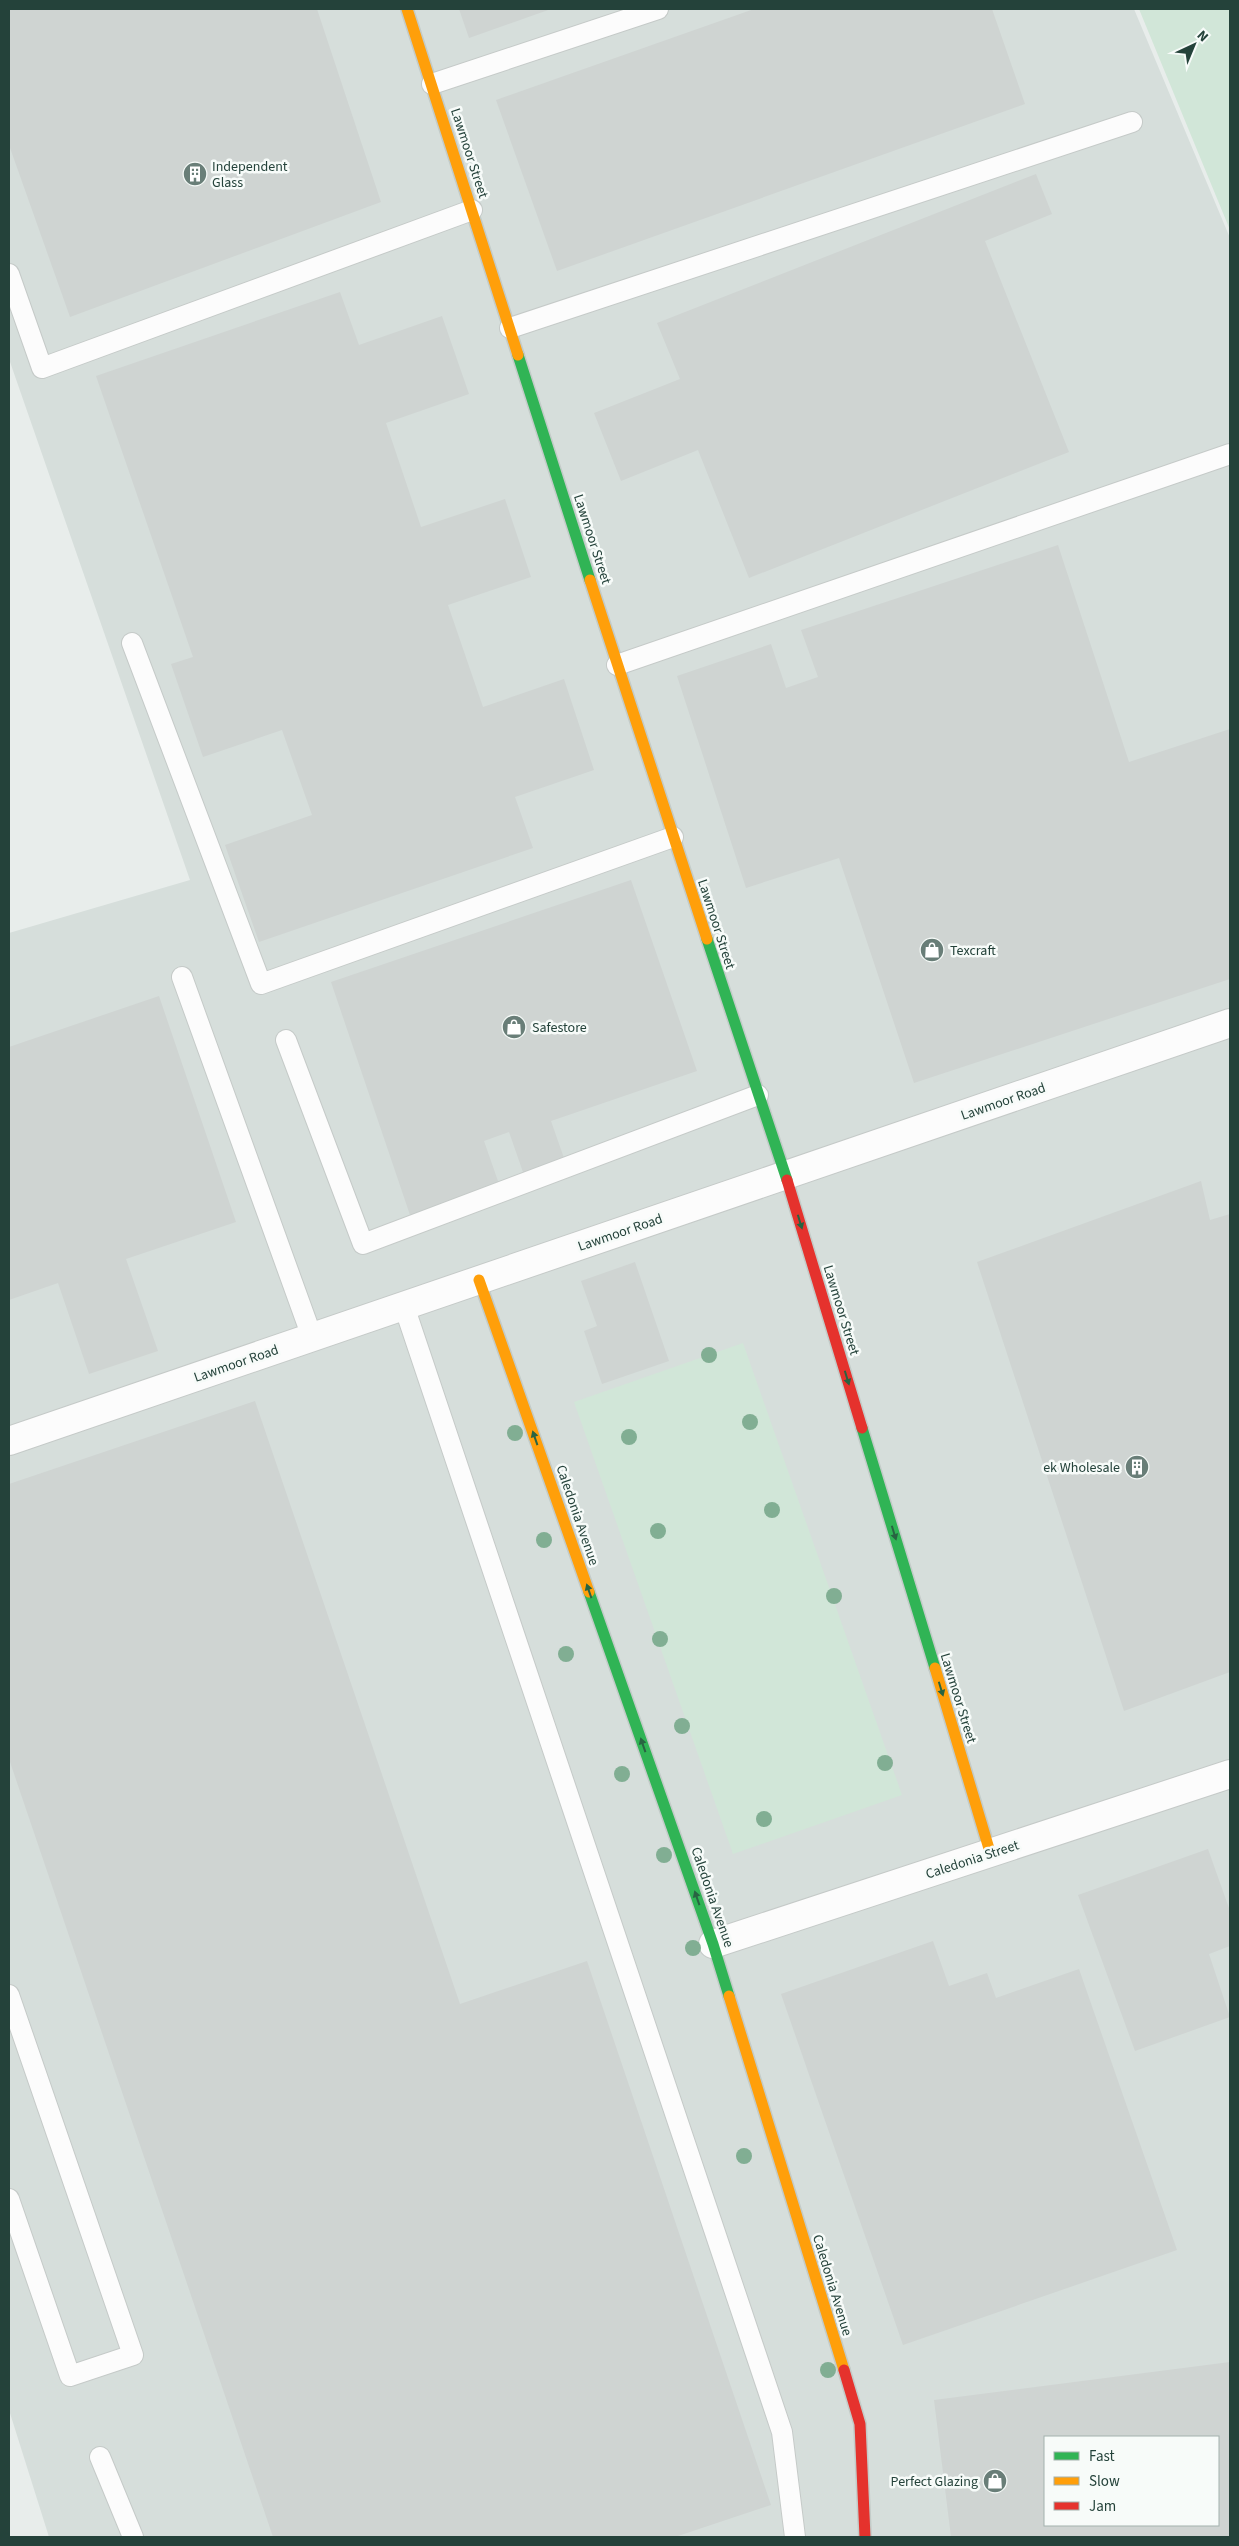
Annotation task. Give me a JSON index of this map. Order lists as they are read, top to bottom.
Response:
{
  "streets": {
    "street": [
      "Lawmoor Street",
      "Lawmoor Road",
      "Caledonia Avenue",
      "Caledonia Street"
    ]
  },
  "crossings": [
    ["Lawmoor Street", "Lawmoor Road"],
    ["Lawmoor Street", "Caledonia Street"],
    ["Lawmoor Road", "Caledonia Avenue"],
    ["Caledonia Avenue", "Caledonia Street"]
  ],
  "one_way": ["Lawmoor Street", "Caledonia Avenue"],
  "places": {
    "building": ["Independent Glass", "ek Wholesale"],
    "shop": ["Texcraft", "Safestore", "Perfect Glazing"]
  },
  "legend": ["Fast", "Slow", "Jam"],
  "north": "top right"
}
